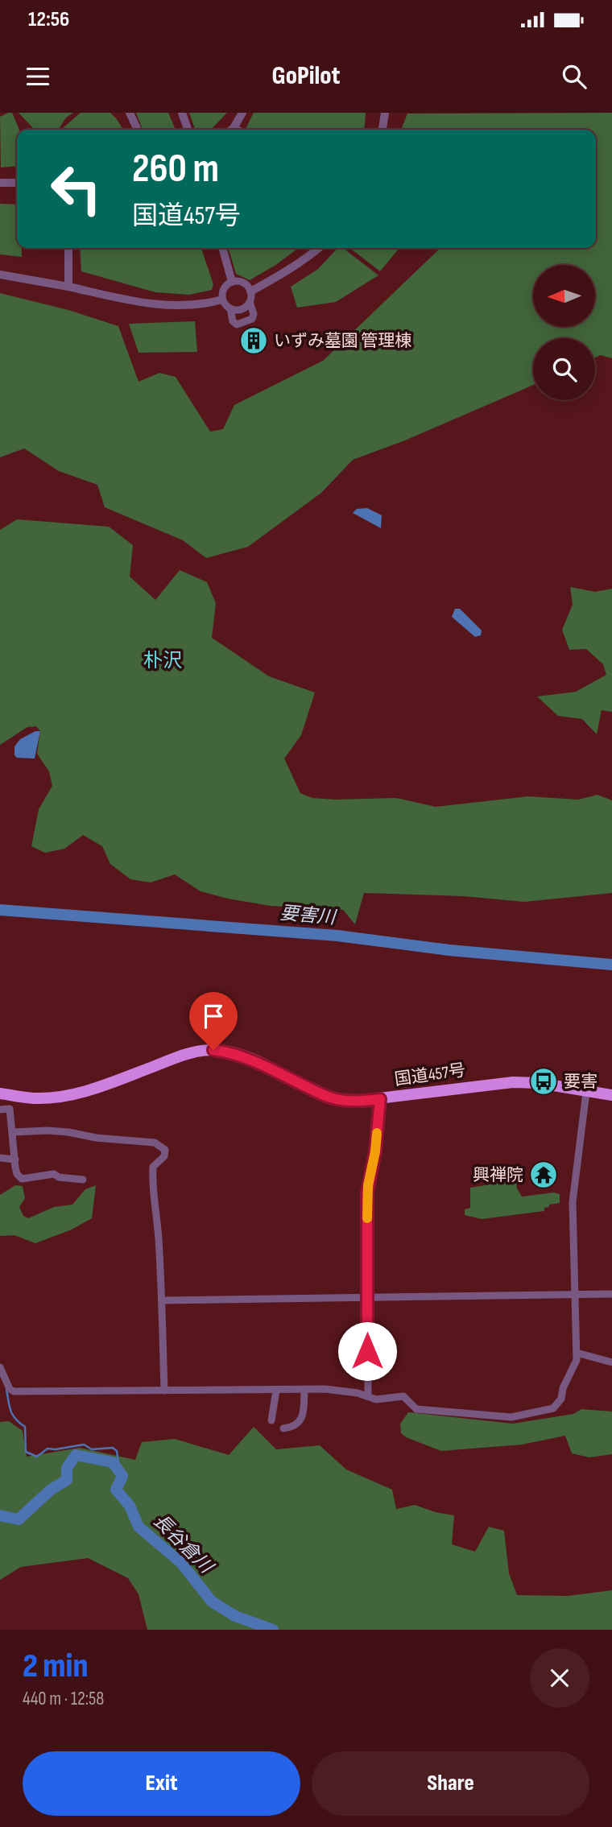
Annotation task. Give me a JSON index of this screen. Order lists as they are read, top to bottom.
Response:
{
  "streets": {
    "highway": ["国道457号"]
  },
  "districts": ["朴沢"],
  "water": ["要害川", "長谷倉川"],
  "places": {
    "building": ["いずみ墓園 管理棟"],
    "bus stop": ["要害"],
    "temple": ["興禅院"]
  },
  "north": "left",
  "page": {
    "status": "12:56",
    "header": "GoPilot",
    "turn": ["260 m", "国道457号"],
    "heading": ["2 min", "440 m · 12:58"],
    "buttons": ["Exit", "Share"]
  }
}
